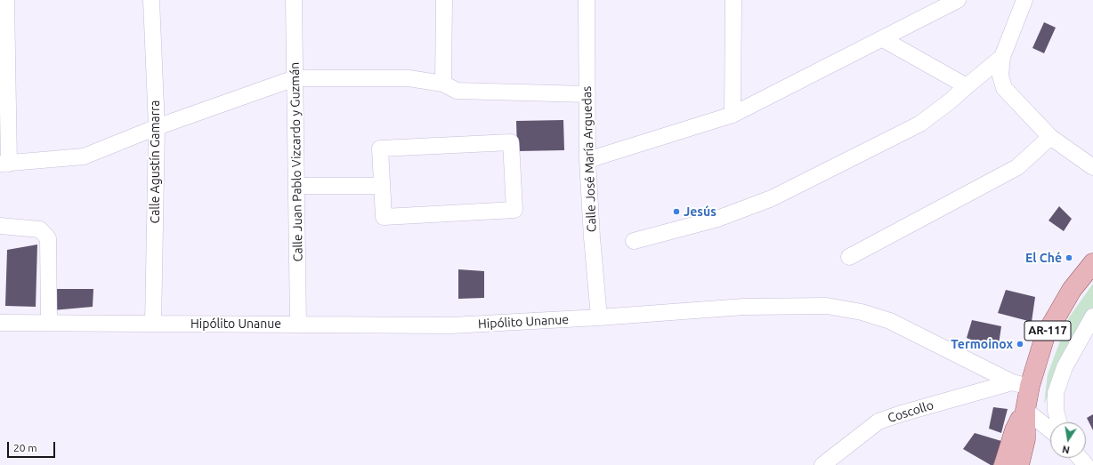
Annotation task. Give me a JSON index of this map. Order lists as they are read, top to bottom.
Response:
{
  "streets": {
    "main road": ["AR-117"],
    "street": [
      "Calle José María Arguedas",
      "Calle Agustín Gamarra",
      "Calle Juan Pablo Vizcardo y Guzmán",
      "Hipólito Unanue",
      "Coscollo"
    ]
  },
  "crossings": [
    ["Calle José María Arguedas", "Hipólito Unanue"],
    ["Calle Agustín Gamarra", "Hipólito Unanue"],
    ["Calle Juan Pablo Vizcardo y Guzmán", "Hipólito Unanue"],
    ["Hipólito Unanue", "AR-117"],
    ["Hipólito Unanue", "Coscollo"],
    ["AR-117", "Coscollo"]
  ],
  "places": ["Jesús", "El Ché", "Termoinox"],
  "scale_bar": "20 m",
  "north": "bottom"
}
